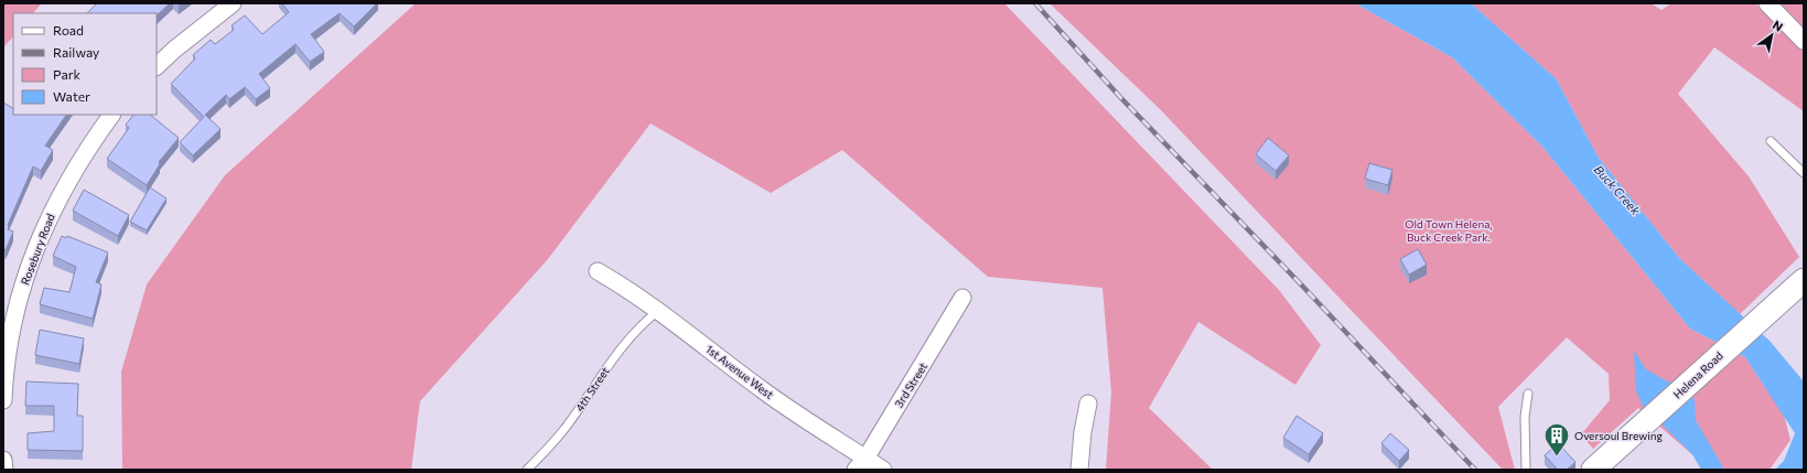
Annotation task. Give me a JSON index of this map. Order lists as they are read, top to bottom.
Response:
{
  "streets": {
    "main road": ["Helena Road"],
    "street": ["Rosebury Road", "1st Avenue West", "3rd Street"],
    "lane": ["4th Street"]
  },
  "crossings": [
    ["1st Avenue West", "3rd Street"],
    ["1st Avenue West", "4th Street"]
  ],
  "water": ["Buck Creek"],
  "parks": ["Old Town Helena, Buck Creek Park."],
  "places": {
    "building": ["Oversoul Brewing"]
  },
  "legend": [
    "Road",
    "Railway",
    "Park",
    "Water"
  ],
  "north": "top right"
}
